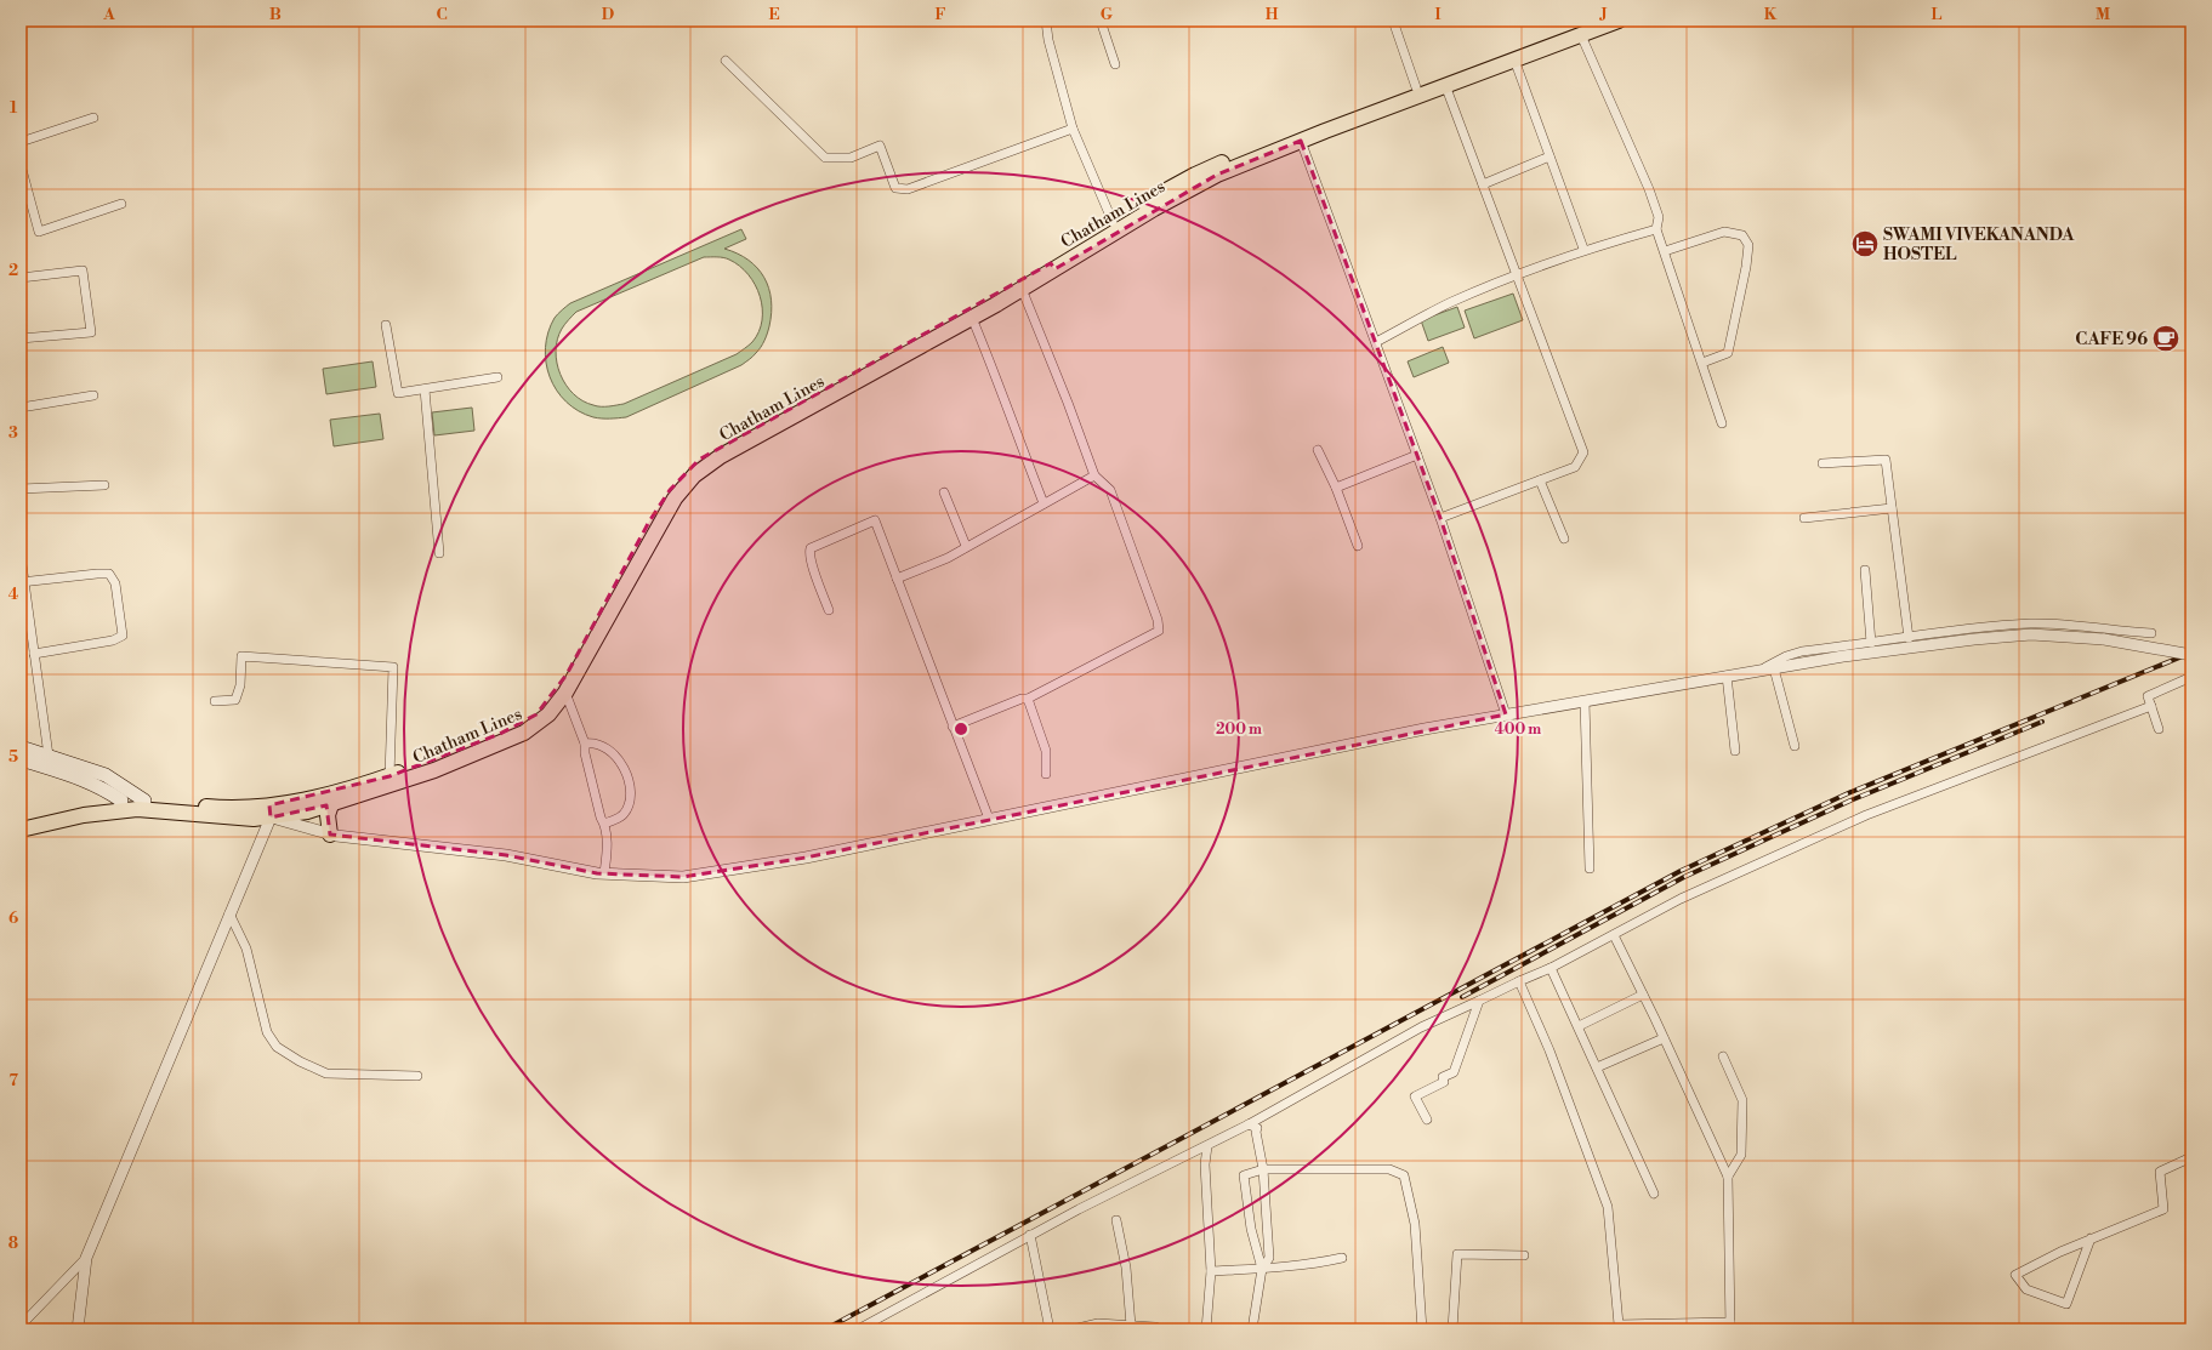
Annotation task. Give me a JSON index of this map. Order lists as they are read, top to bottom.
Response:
{
  "streets": {
    "highway": ["Chatham Lines"]
  },
  "places": {
    "hotel": ["SWAMI VIVEKANANDA HOSTEL"],
    "cafe": ["CAFE 96"]
  },
  "grid": {
    "columns": [
      "A",
      "B",
      "C",
      "D",
      "E",
      "F",
      "G",
      "H",
      "I",
      "J",
      "K",
      "L",
      "M"
    ],
    "rows": [
      "1",
      "2",
      "3",
      "4",
      "5",
      "6",
      "7",
      "8"
    ]
  },
  "rings": ["200 m", "400 m"]
}
